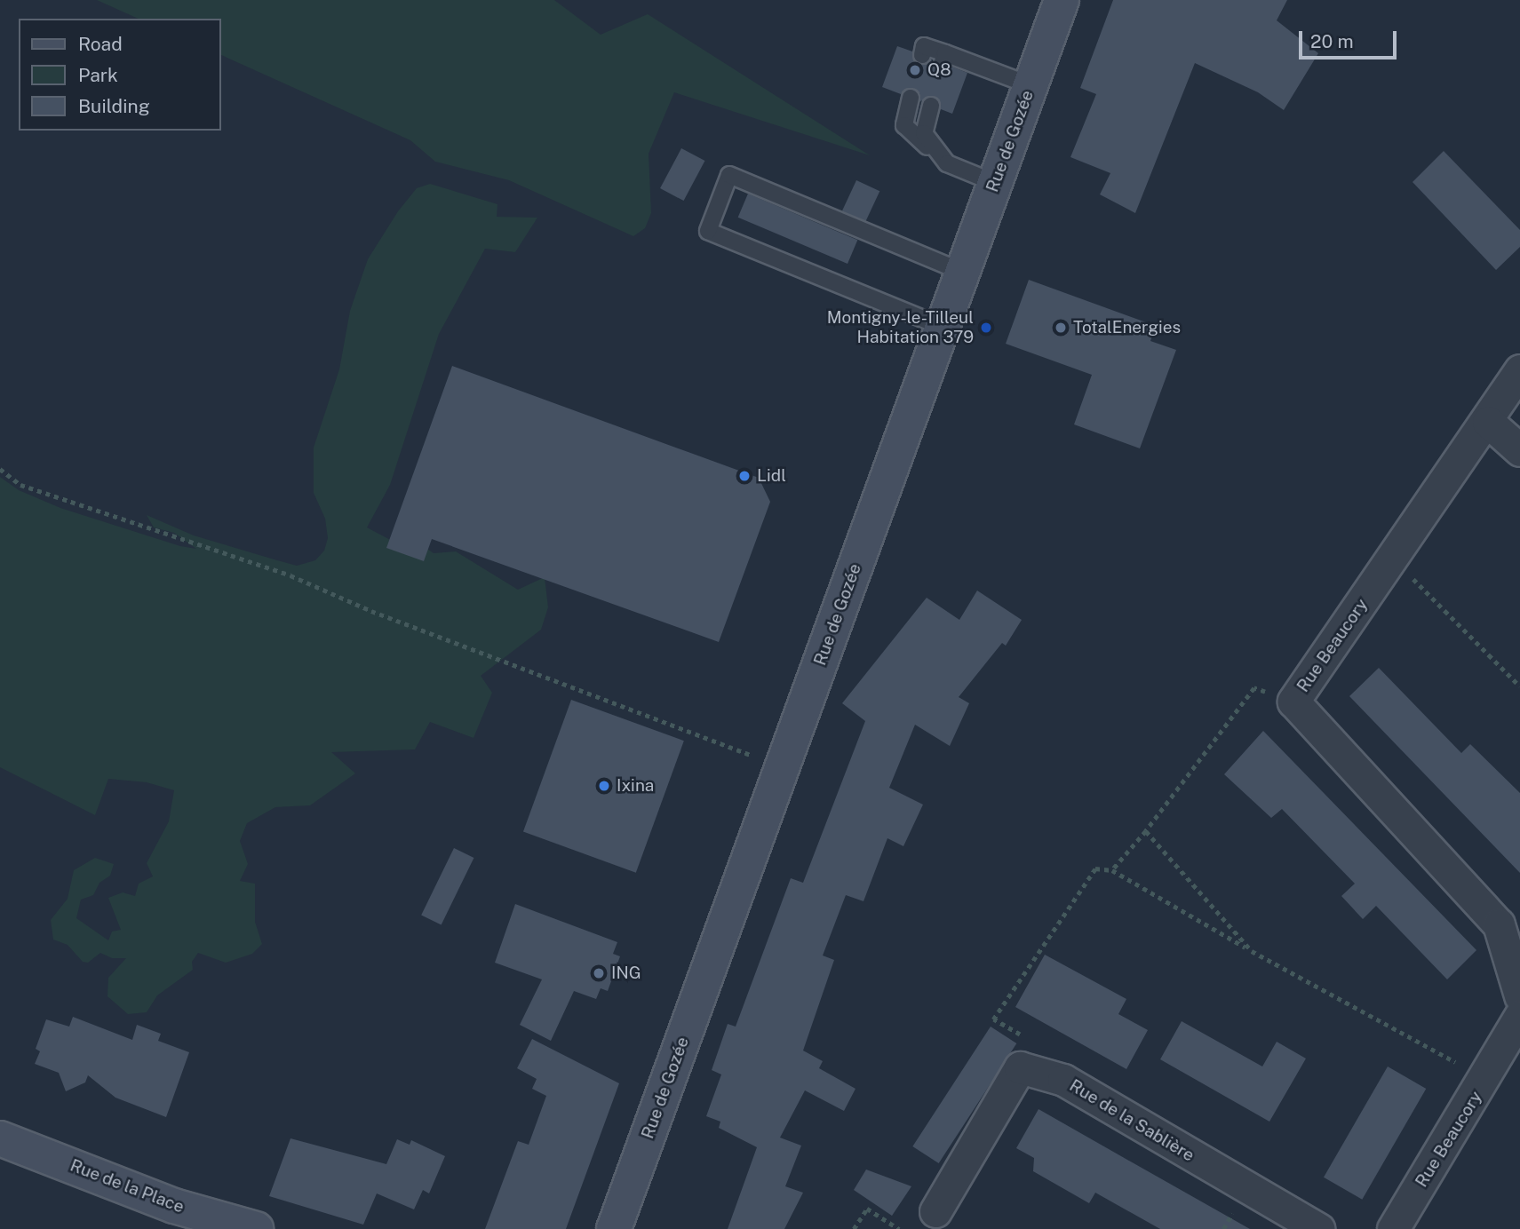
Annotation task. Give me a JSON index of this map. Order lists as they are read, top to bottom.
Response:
{
  "streets": {
    "main road": ["Rue de Gozée", "Rue de la Place"],
    "street": ["Rue Beaucory", "Rue de la Sablière"]
  },
  "places": [
    "Q8",
    "Montigny-le-Tilleul Habitation 379",
    "TotalEnergies",
    "Lidl",
    "Ixina",
    "ING"
  ],
  "legend": ["Road", "Park", "Building"],
  "scale_bar": "20 m"
}
